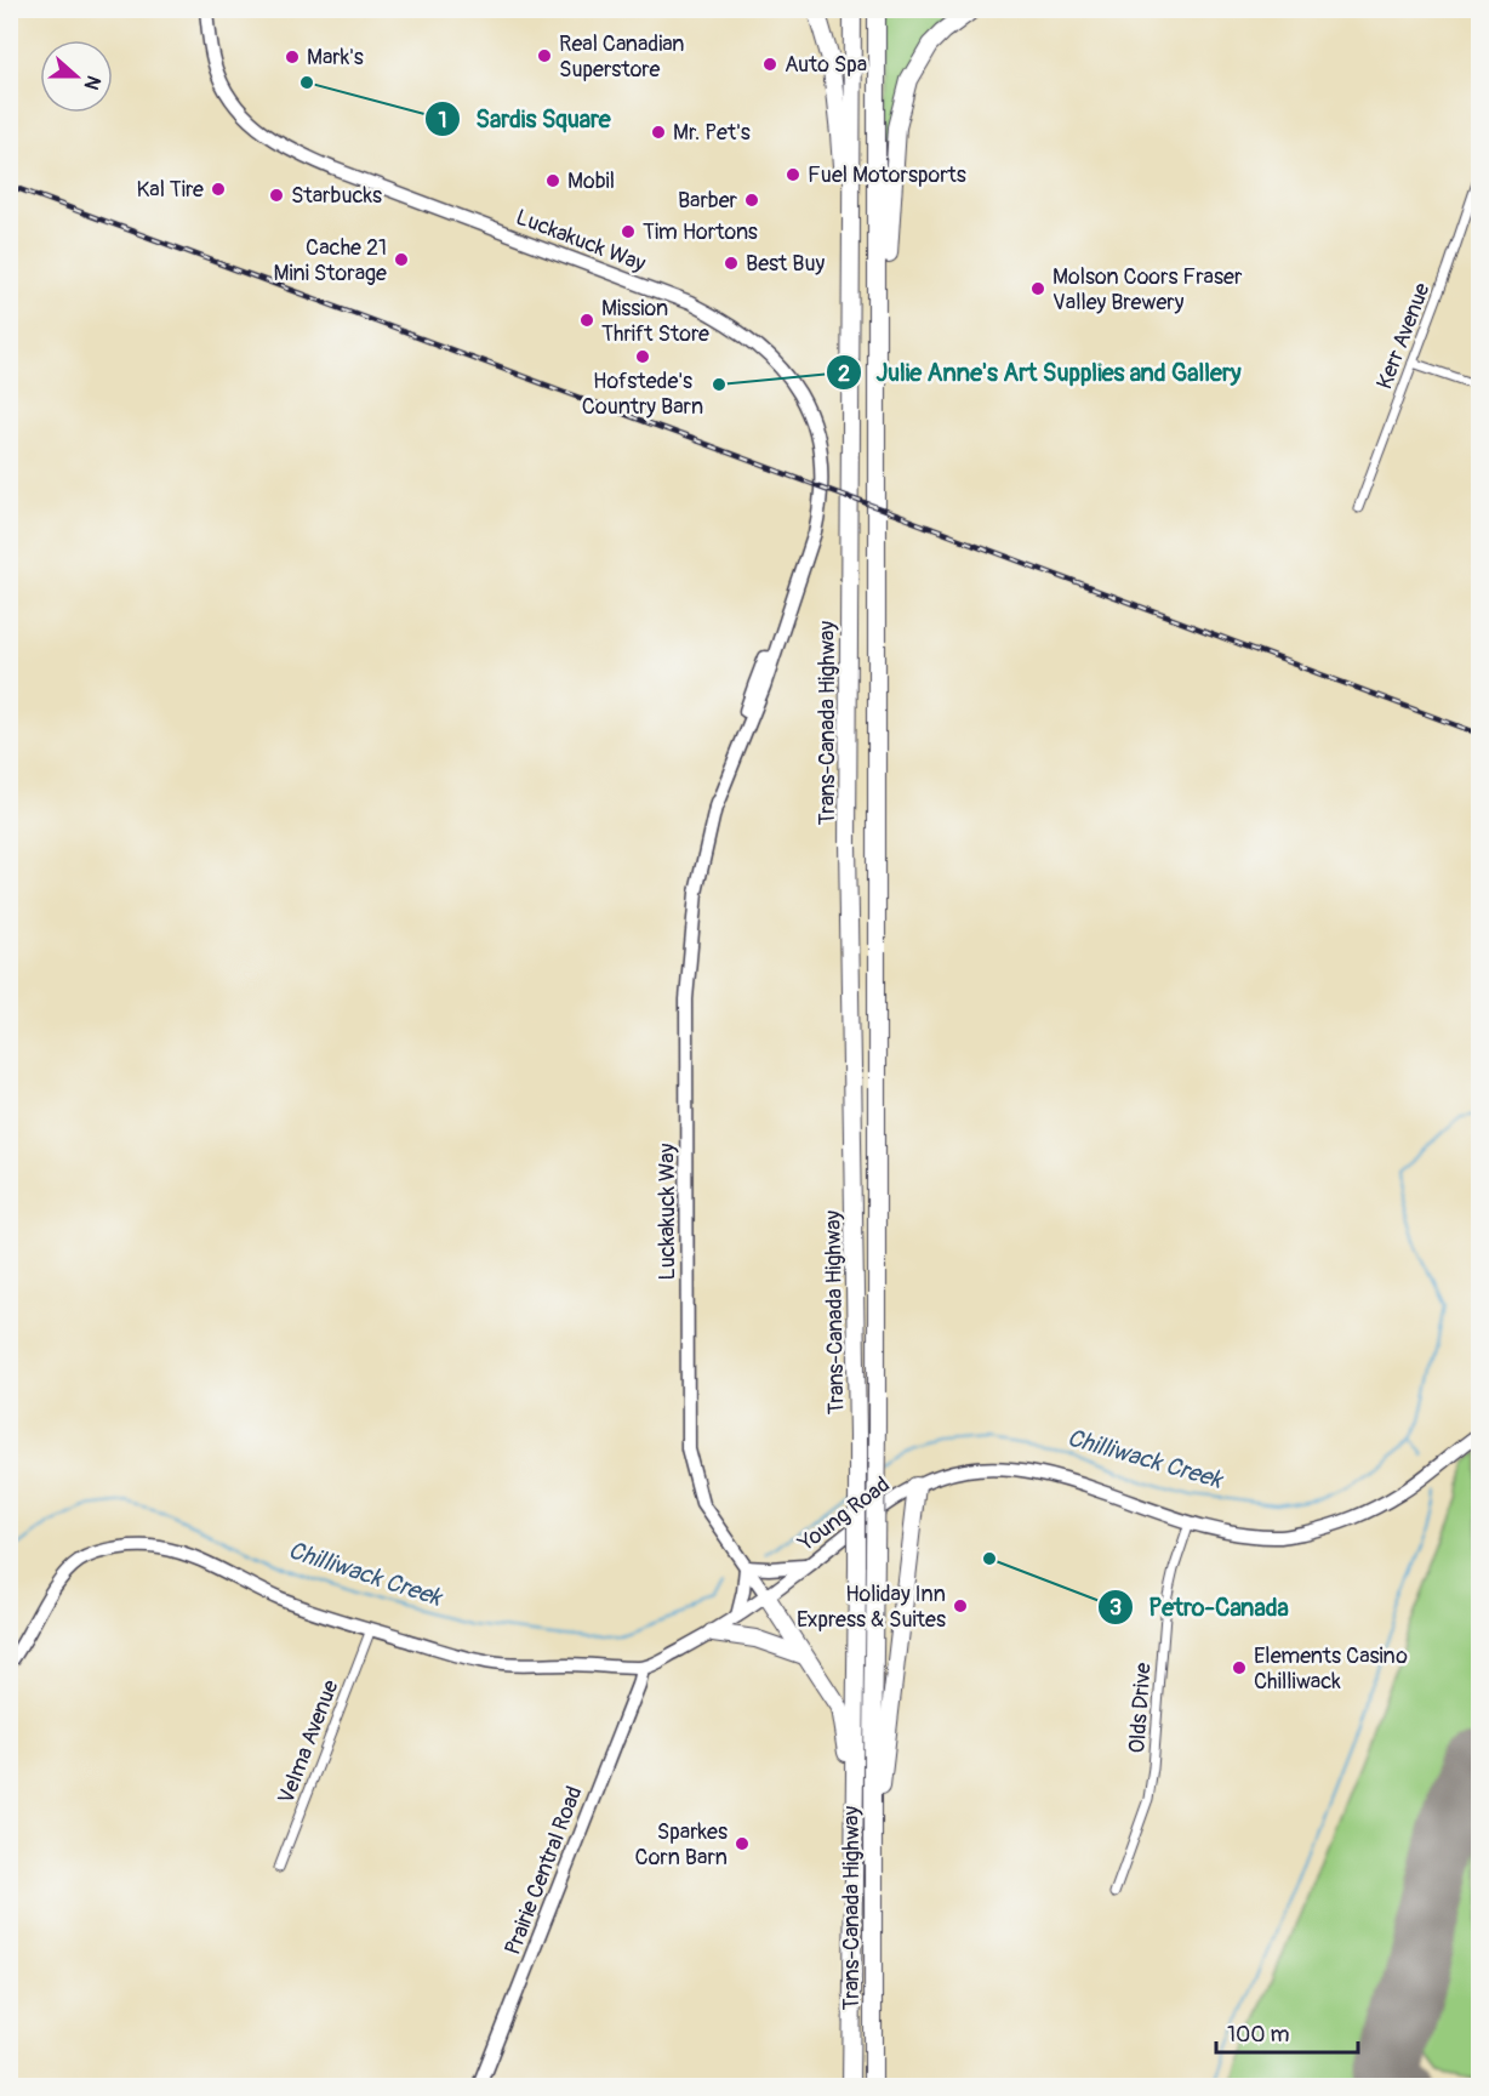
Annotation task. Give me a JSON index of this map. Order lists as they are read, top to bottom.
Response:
{
  "streets": {
    "highway": ["Trans-Canada Highway"],
    "street": [
      "Luckakuck Way",
      "Kerr Avenue",
      "Young Road",
      "Olds Drive",
      "Velma Avenue",
      "Prairie Central Road"
    ]
  },
  "crossings": [
    ["Luckakuck Way", "Young Road"],
    ["Young Road", "Olds Drive"],
    ["Young Road", "Prairie Central Road"]
  ],
  "water": ["Chilliwack Creek"],
  "places": [
    "Real Canadian Superstore",
    "Mark's",
    "Auto Spa",
    "Sardis Square",
    "Mr. Pet's",
    "Fuel Motorsports",
    "Mobil",
    "Kal Tire",
    "Starbucks",
    "Barber",
    "Tim Hortons",
    "Cache 21 Mini Storage",
    "Best Buy",
    "Molson Coors Fraser Valley Brewery",
    "Mission Thrift Store",
    "Hofstede's Country Barn",
    "Julie Anne's Art Supplies and Gallery",
    "Petro-Canada",
    "Holiday Inn Express & Suites",
    "Elements Casino Chilliwack",
    "Sparkes Corn Barn"
  ],
  "scale_bar": "100 m",
  "north": "right"
}
